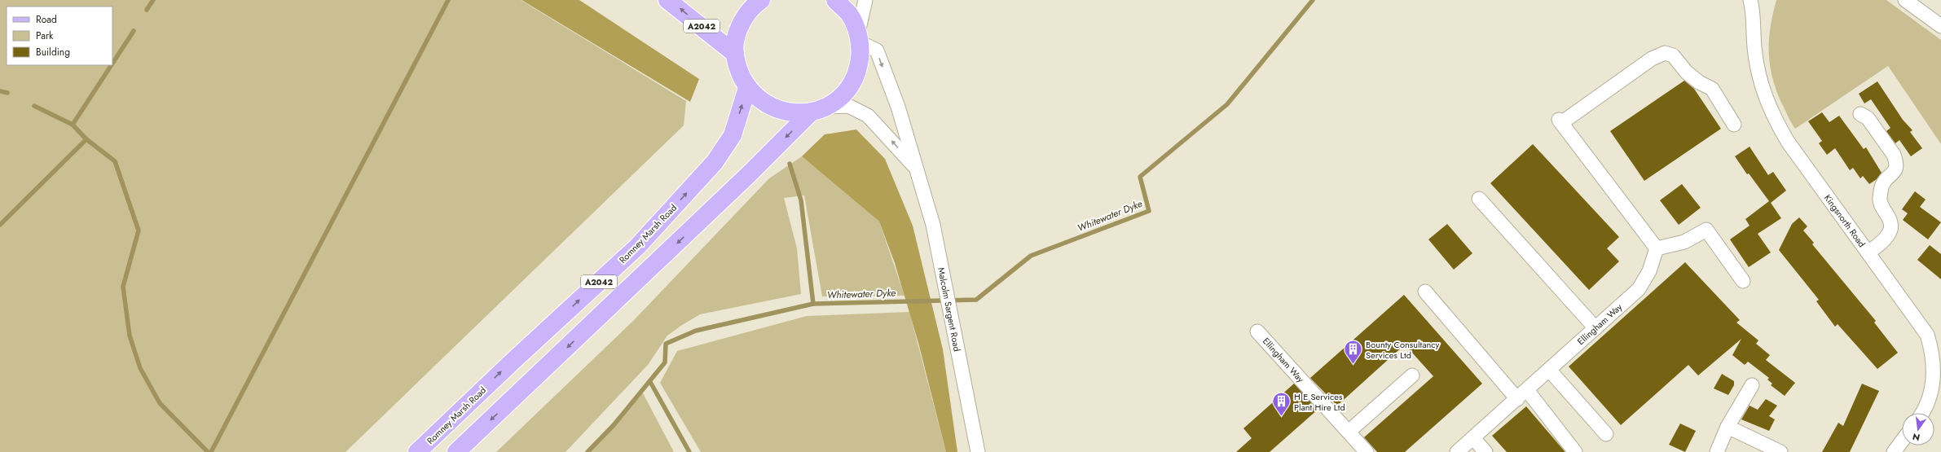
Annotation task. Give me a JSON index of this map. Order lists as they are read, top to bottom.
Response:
{
  "streets": {
    "main road": ["A2042", "Romney Marsh Road"],
    "street": ["Kingsnorth Road", "Malcolm Sargent Road", "Ellingham Way"]
  },
  "crossings": [
    ["A2042", "Malcolm Sargent Road"]
  ],
  "water": ["Whitewater Dyke"],
  "places": {
    "building": ["Bounty Consultancy Services Ltd", "H E Services Plant Hire Ltd"]
  },
  "legend": ["Road", "Park", "Building"],
  "north": "bottom"
}
